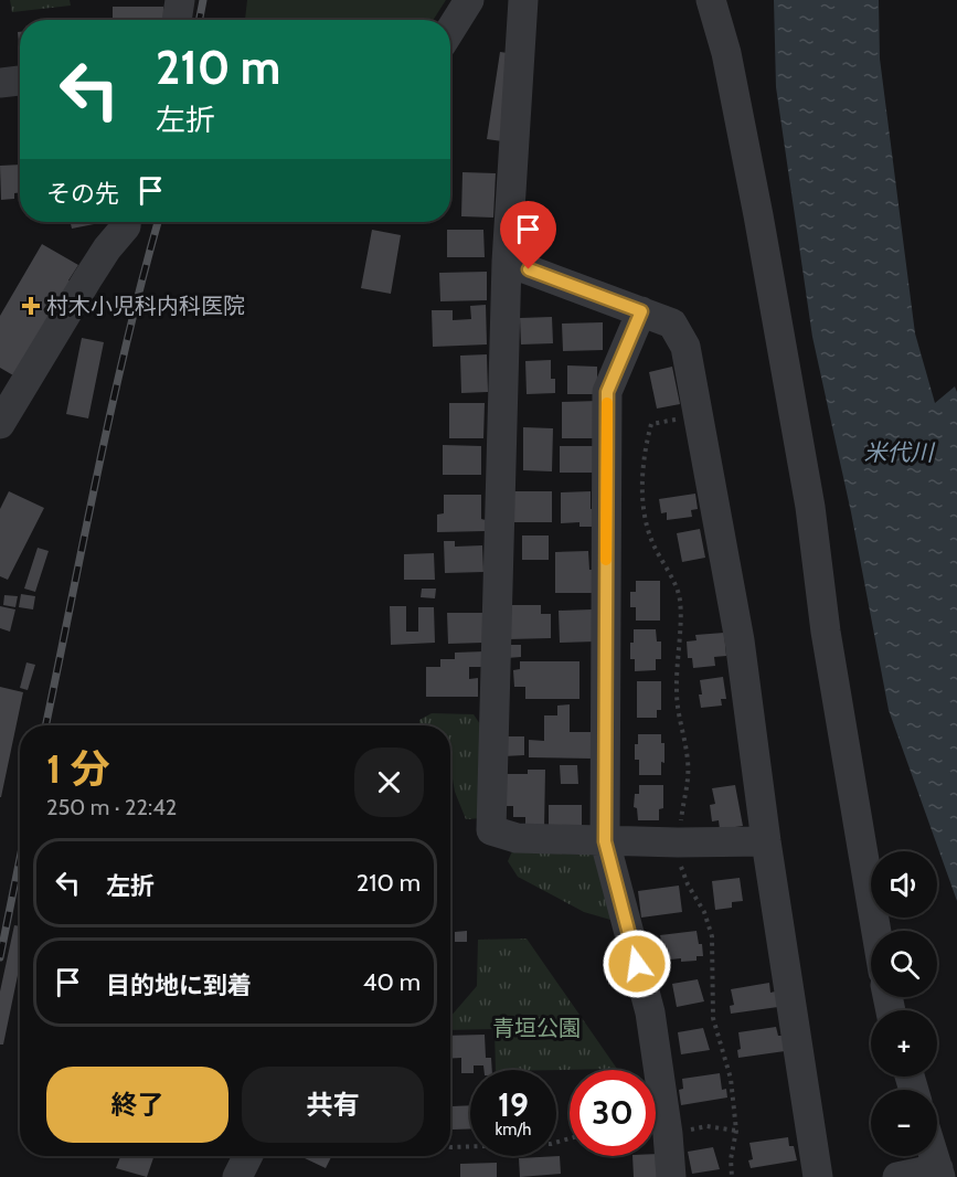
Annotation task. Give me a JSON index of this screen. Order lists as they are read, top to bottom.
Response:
{
  "water": ["米代川"],
  "parks": ["青垣公園"],
  "places": {
    "health": ["村木小児科内科医院"]
  },
  "page": {
    "turn": ["210 m", "左折"],
    "then": "その先",
    "heading": ["1 分", "250 m · 22:42"],
    "list": [
      {
        "name": "左折",
        "value": "210 m"
      },
      {
        "name": "目的地に到着",
        "value": "40 m"
      }
    ],
    "map_buttons": ["+", "−"],
    "buttons": ["終了", "共有"],
    "speed": "19 km/h",
    "limit": "30"
  }
}
